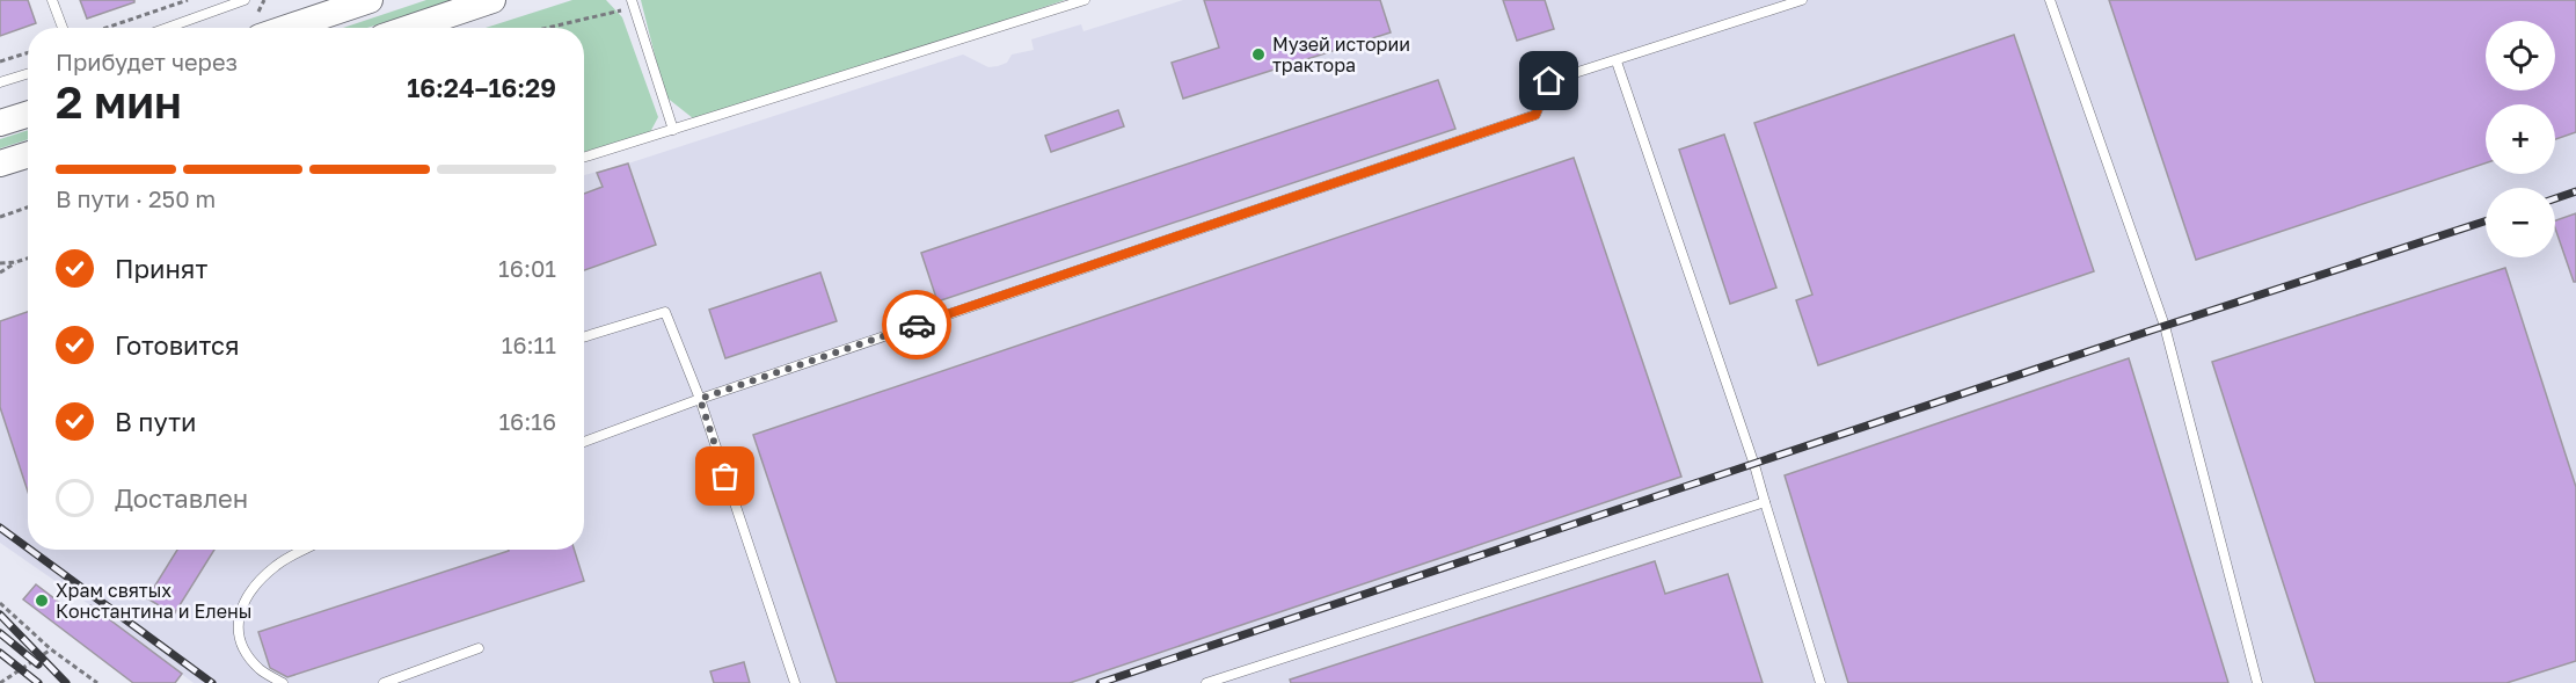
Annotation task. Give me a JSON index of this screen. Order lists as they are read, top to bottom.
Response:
{
  "places": ["Музей истории трактора", "Храм святых Константина и Елены"],
  "page": {
    "map_buttons": ["+", "−"],
    "heading": ["2 мин", "Прибудет через", "16:24–16:29"],
    "bar": "В пути · 250 m",
    "list": [
      ["Принят", "16:01"],
      ["Готовится", "16:11"],
      ["В пути", "16:16"],
      "Доставлен"
    ]
  }
}
